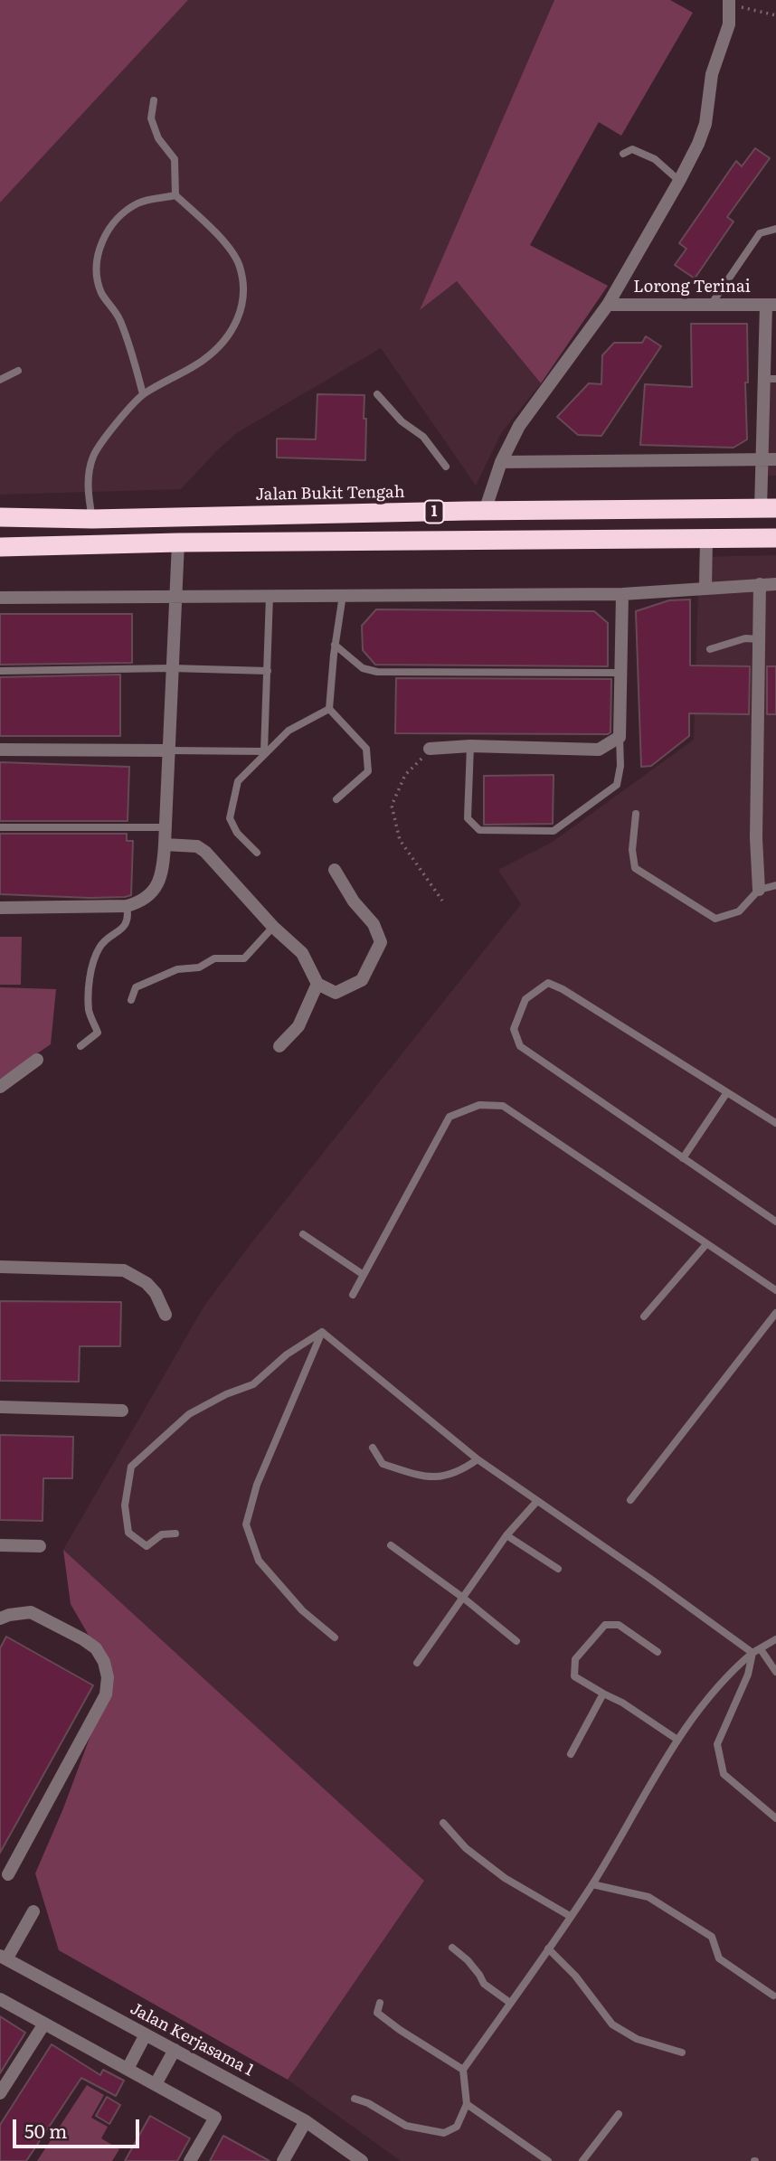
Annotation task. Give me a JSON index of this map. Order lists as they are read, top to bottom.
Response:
{
  "streets": {
    "highway": ["Jalan Bukit Tengah", "1"],
    "street": ["Lorong Terinai", "Jalan Kerjasama 1"]
  },
  "scale_bar": "50 m"
}
